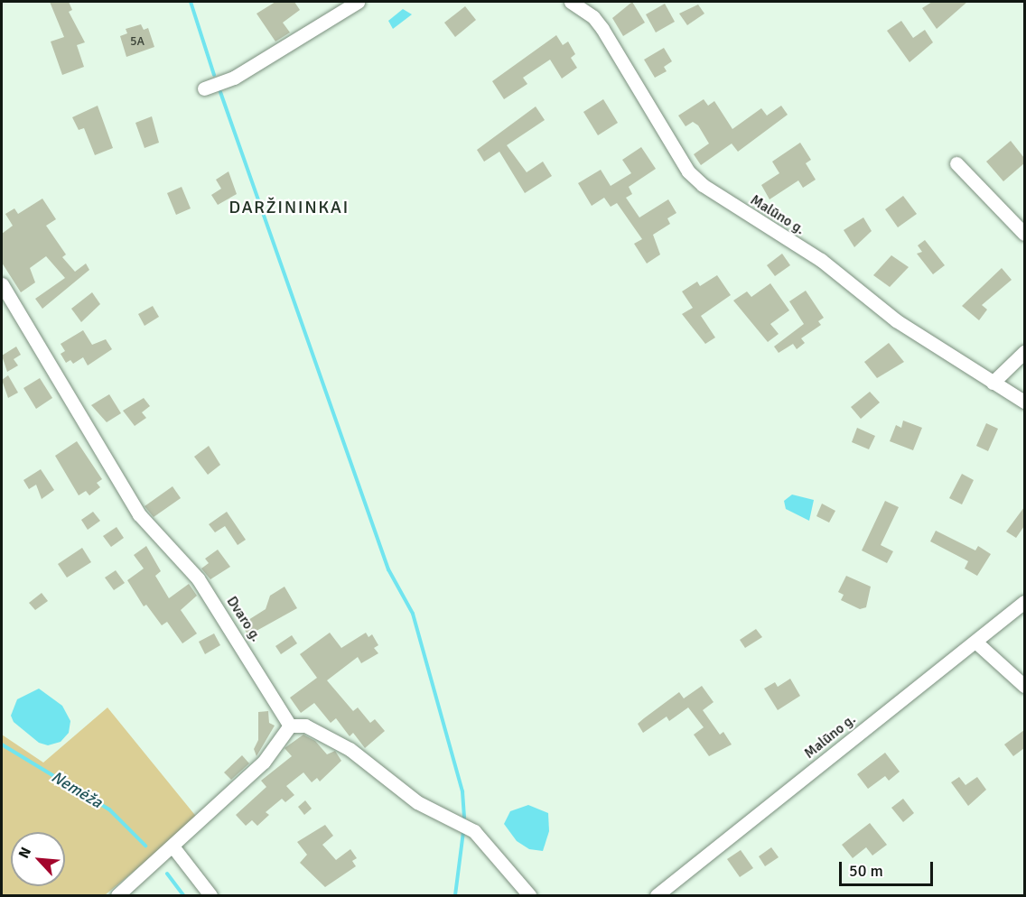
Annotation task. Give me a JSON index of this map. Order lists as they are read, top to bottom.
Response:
{
  "streets": {
    "street": ["Malūno g.", "Dvaro g."]
  },
  "districts": ["DARŽININKAI"],
  "water": ["Nemėža"],
  "house_numbers": ["5A"],
  "scale_bar": "50 m",
  "north": "top left"
}
